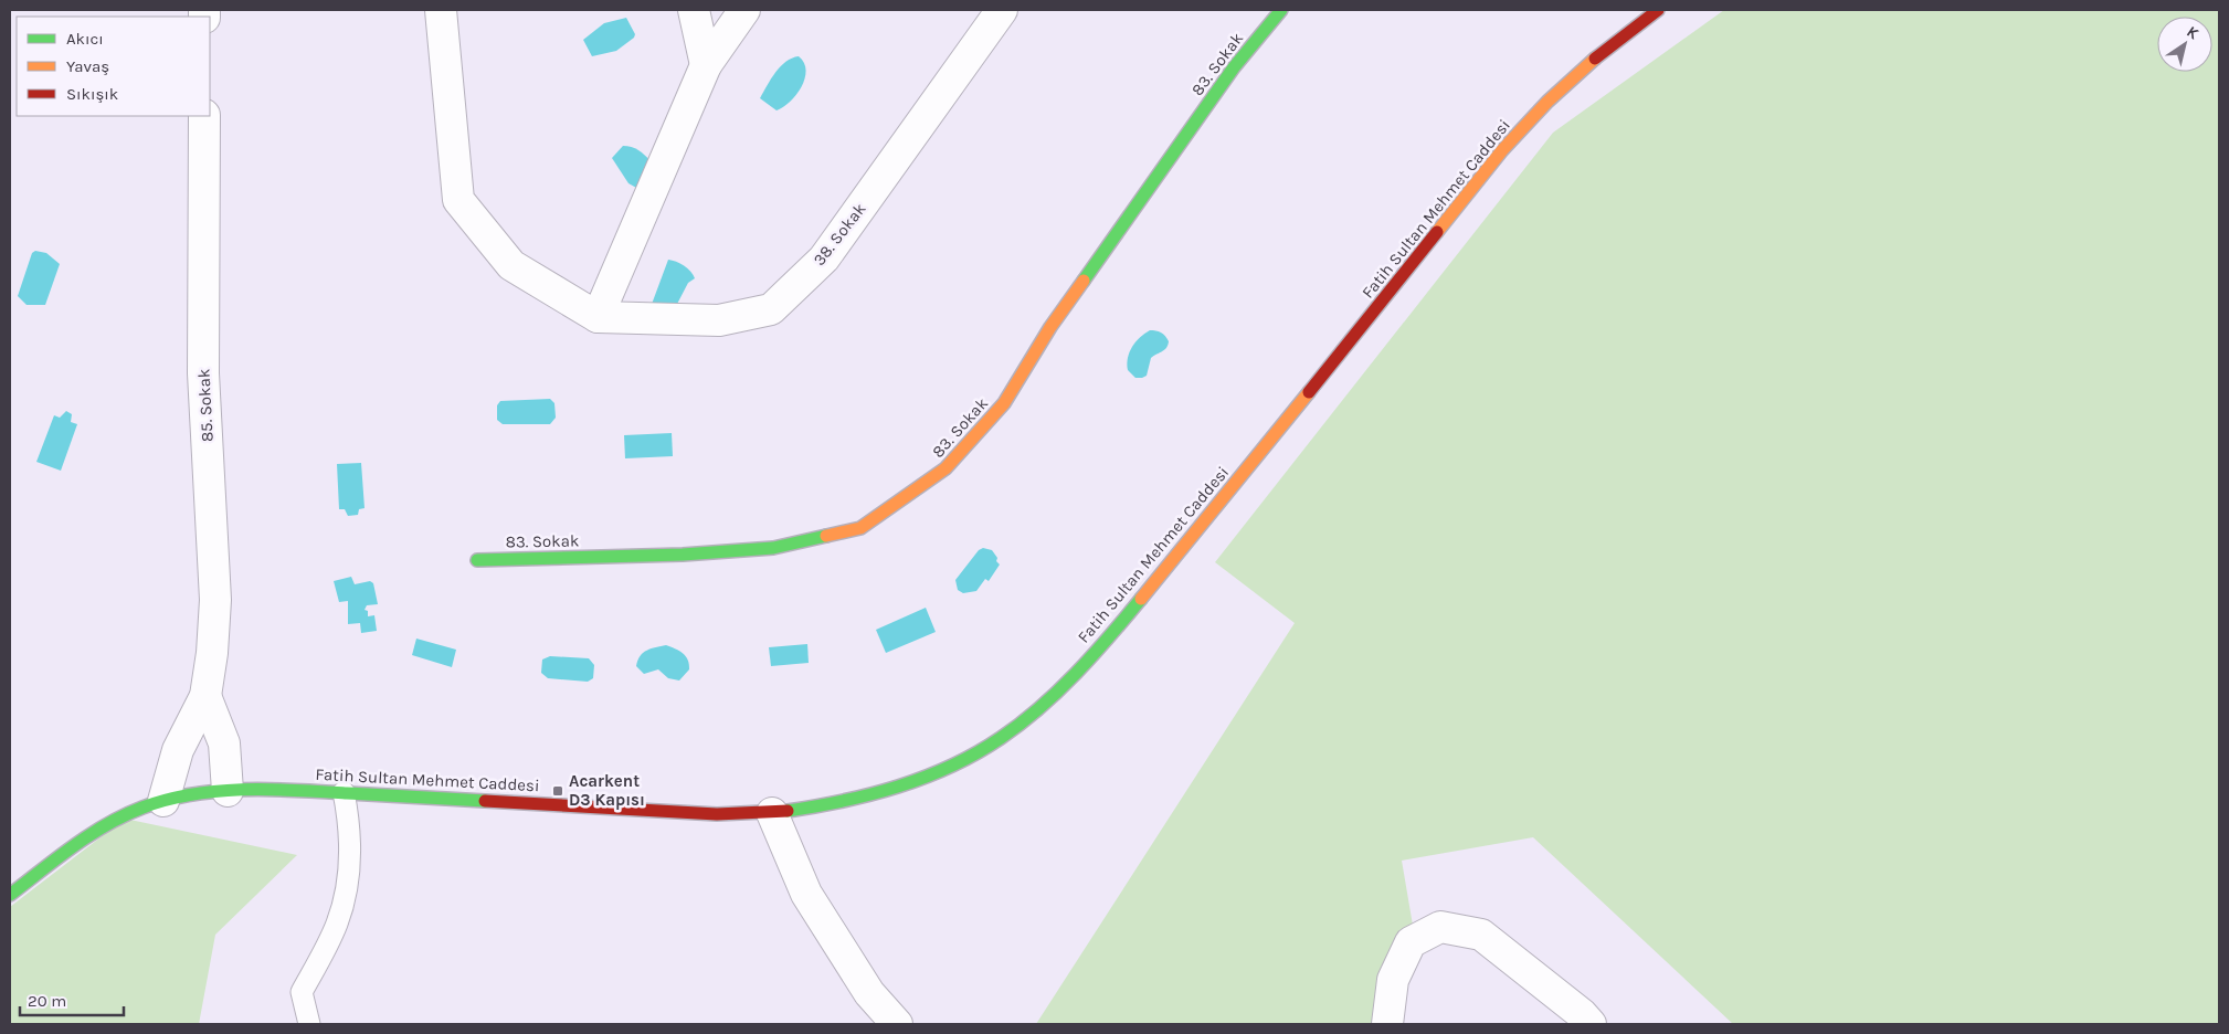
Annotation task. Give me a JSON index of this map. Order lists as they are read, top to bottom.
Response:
{
  "streets": {
    "main road": ["83. Sokak", "Fatih Sultan Mehmet Caddesi"],
    "street": ["38. Sokak", "85. Sokak"]
  },
  "crossings": [
    ["Fatih Sultan Mehmet Caddesi", "85. Sokak"]
  ],
  "places": {
    "transit": ["Acarkent D3 Kapısı"]
  },
  "legend": ["Akıcı", "Yavaş", "Sıkışık"],
  "scale_bar": "20 m",
  "north": "top right"
}
